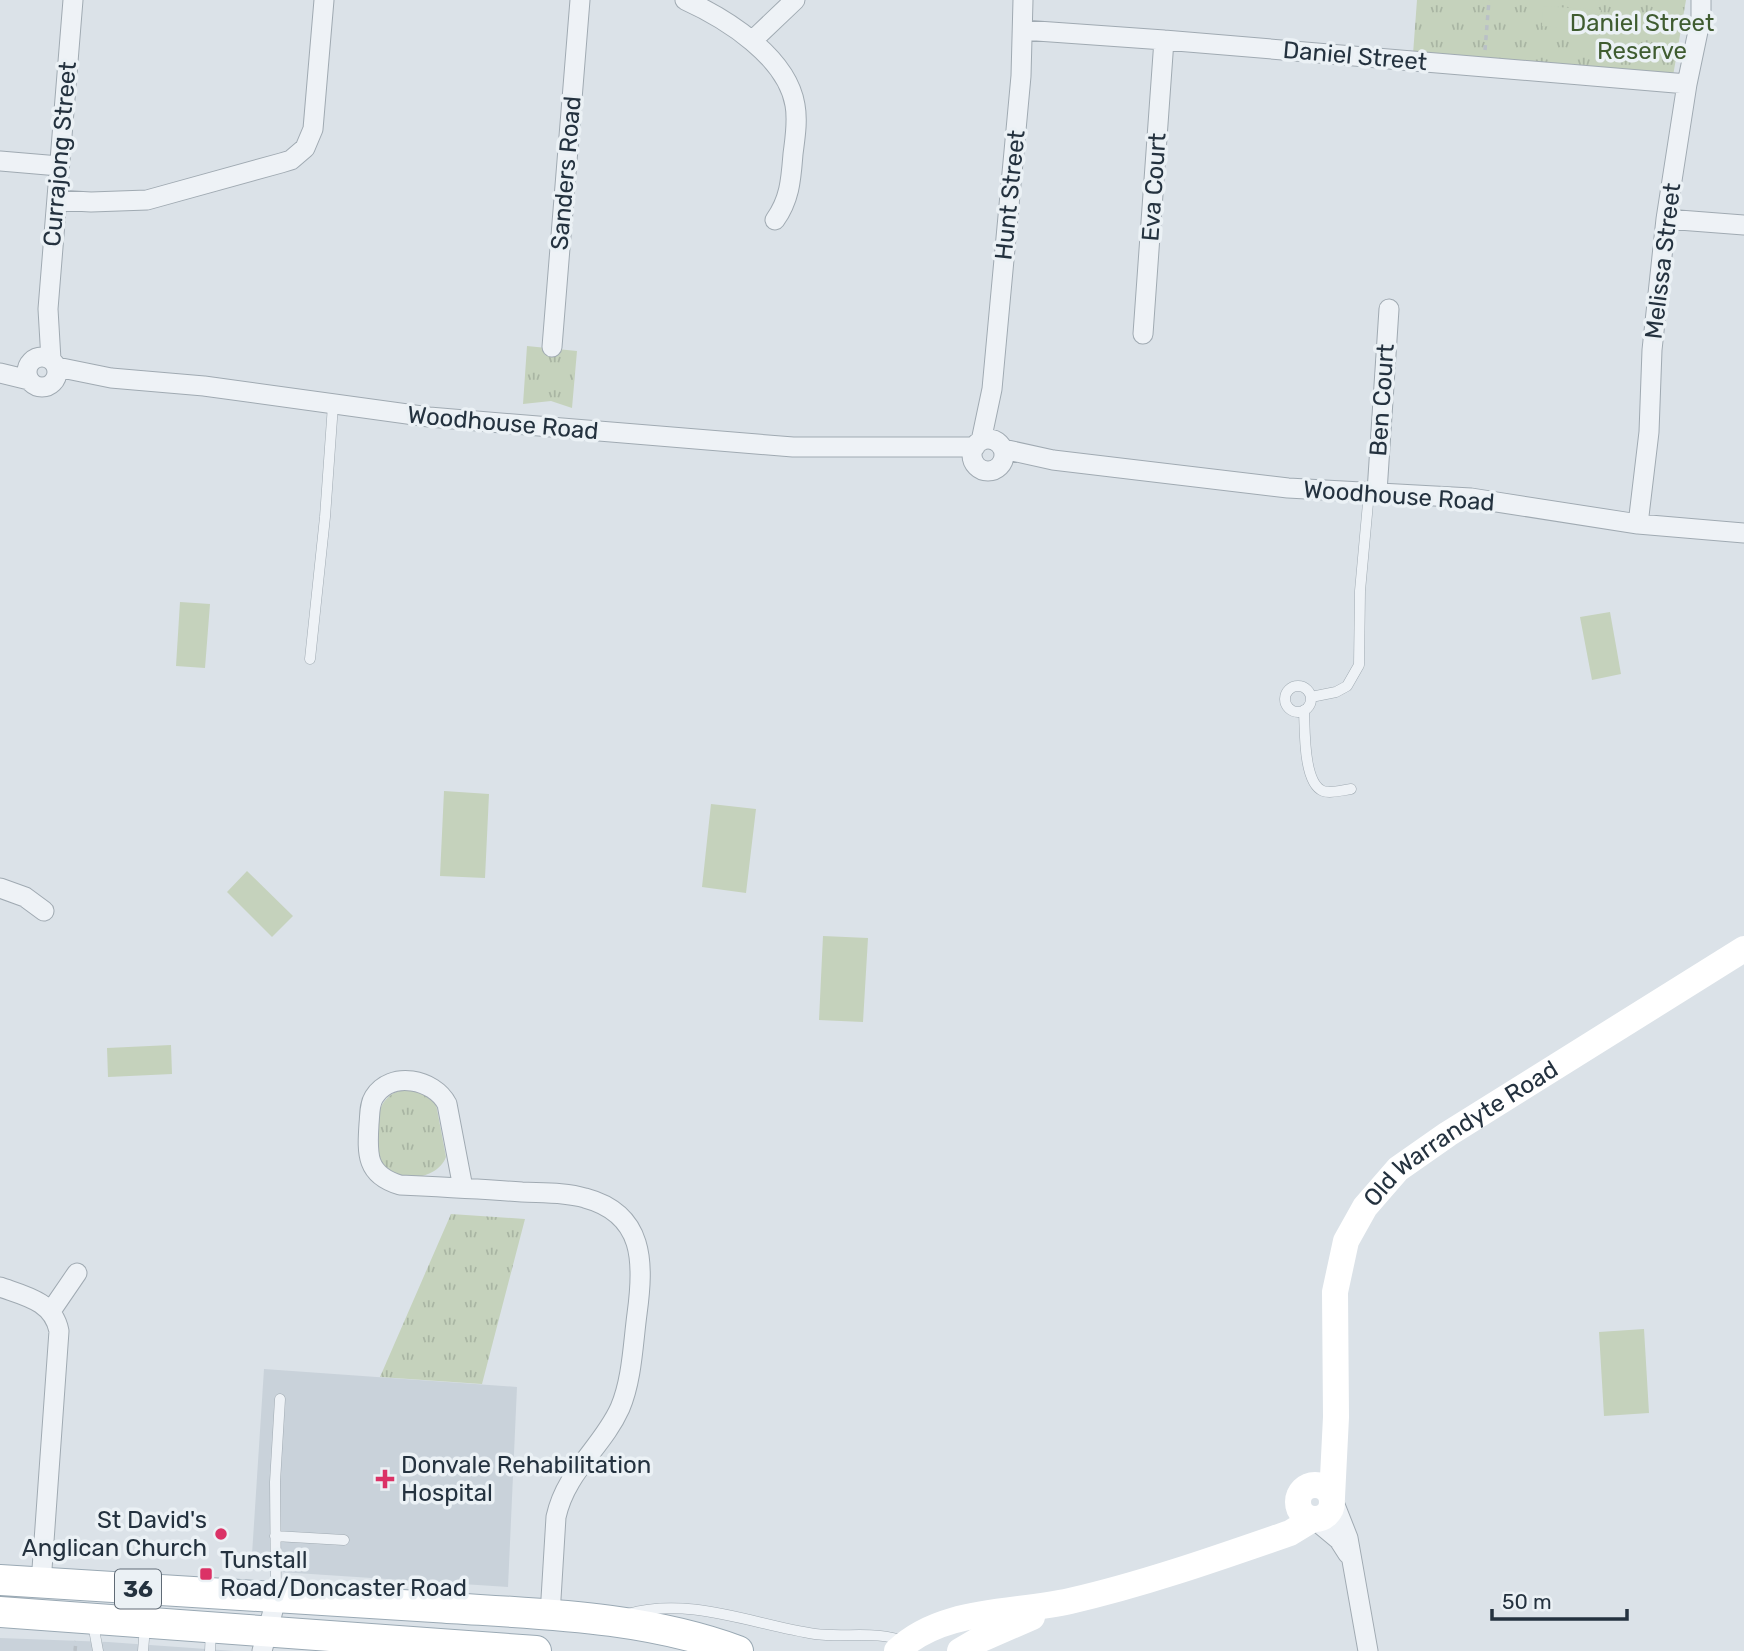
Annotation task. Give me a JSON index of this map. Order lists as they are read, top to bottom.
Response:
{
  "streets": {
    "main road": ["Old Warrandyte Road", "36"],
    "street": [
      "Daniel Street",
      "Currajong Street",
      "Sanders Road",
      "Eva Court",
      "Hunt Street",
      "Melissa Street",
      "Ben Court",
      "Woodhouse Road"
    ]
  },
  "crossings": [
    ["Daniel Street", "Eva Court"],
    ["Daniel Street", "Hunt Street"],
    ["Daniel Street", "Melissa Street"],
    ["Currajong Street", "Woodhouse Road"],
    ["Hunt Street", "Woodhouse Road"],
    ["Melissa Street", "Woodhouse Road"],
    ["Ben Court", "Woodhouse Road"],
    ["Old Warrandyte Road", "36"]
  ],
  "parks": ["Daniel Street Reserve"],
  "places": {
    "health": ["Donvale Rehabilitation Hospital"],
    "other": ["St David's Anglican Church"],
    "transit": ["Tunstall Road/Doncaster Road"]
  },
  "scale_bar": "50 m"
}
